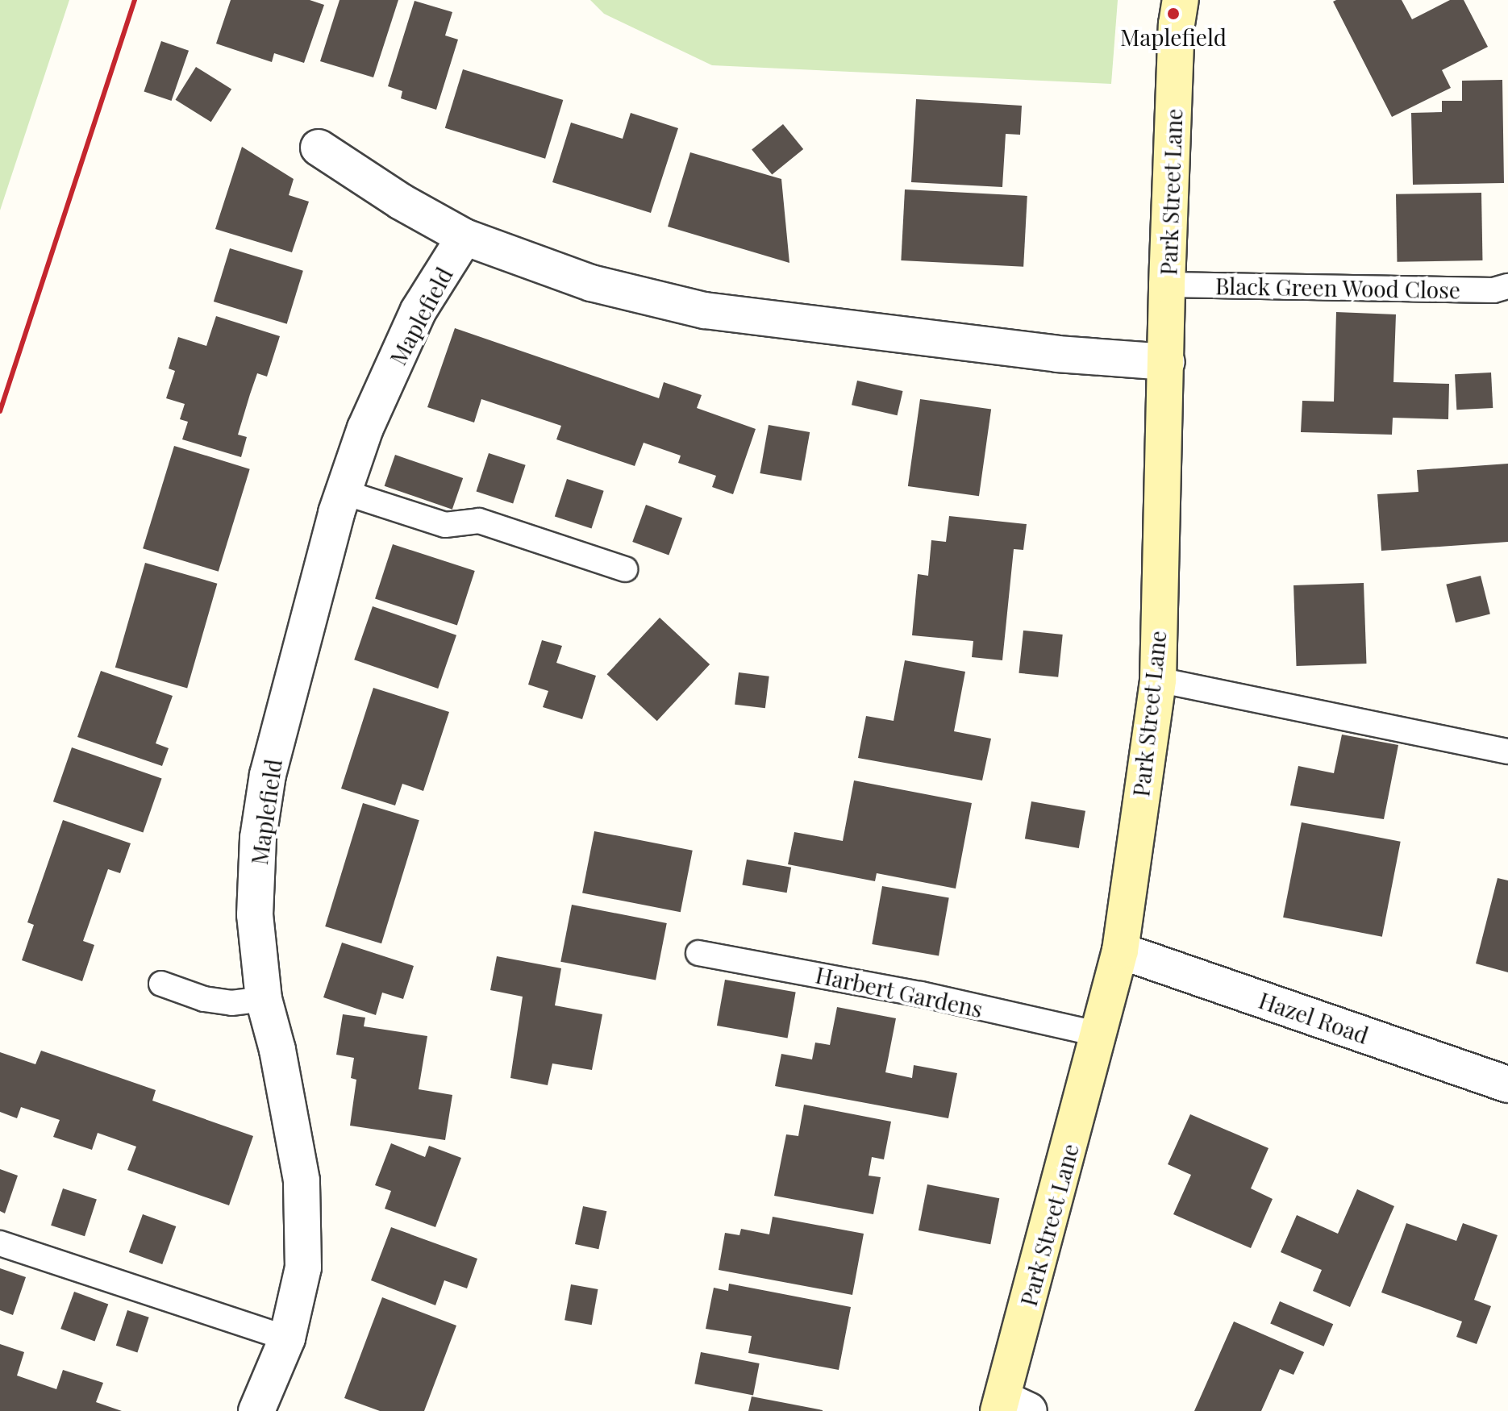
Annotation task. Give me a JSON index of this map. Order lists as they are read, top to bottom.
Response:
{
  "streets": {
    "street": ["Park Street Lane", "Maplefield", "Hazel Road"],
    "lane": ["Black Green Wood Close", "Harbert Gardens"]
  },
  "crossings": [
    ["Park Street Lane", "Black Green Wood Close"],
    ["Park Street Lane", "Harbert Gardens"],
    ["Park Street Lane", "Hazel Road"]
  ],
  "places": ["Maplefield"]
}
